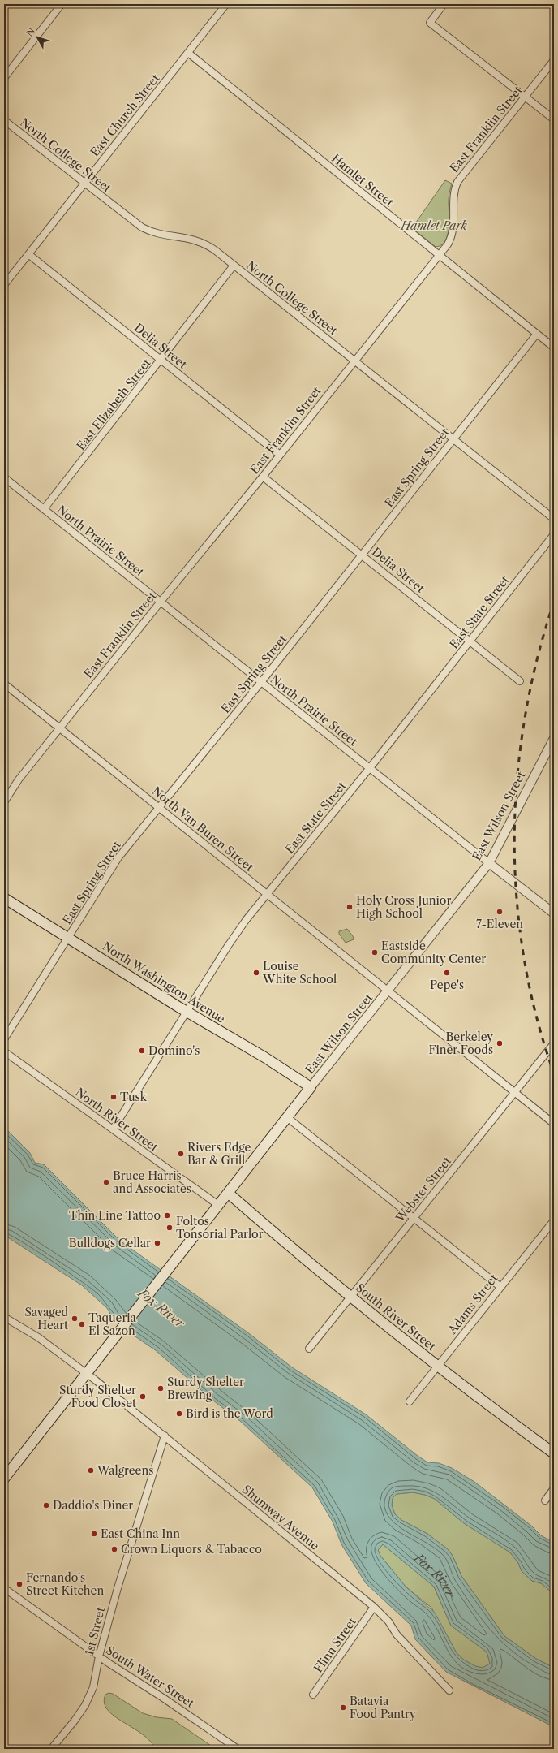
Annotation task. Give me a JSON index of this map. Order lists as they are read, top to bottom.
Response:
{
  "streets": {
    "main road": ["East Wilson Street", "North Washington Avenue", "South River Street"],
    "street": [
      "East Church Street",
      "East Franklin Street",
      "North College Street",
      "Hamlet Street",
      "Delia Street",
      "East Elizabeth Street",
      "East Spring Street",
      "North Prairie Street",
      "East State Street",
      "North Van Buren Street",
      "North River Street",
      "Webster Street",
      "Adams Street",
      "Shumway Avenue",
      "1st Street",
      "Flinn Street",
      "South Water Street"
    ]
  },
  "crossings": [
    ["East Church Street", "North College Street"],
    ["East Church Street", "Hamlet Street"],
    ["East Church Street", "Delia Street"],
    ["East Franklin Street", "North College Street"],
    ["East Franklin Street", "Hamlet Street"],
    ["East Franklin Street", "Delia Street"],
    ["East Franklin Street", "North Prairie Street"],
    ["East Franklin Street", "North Van Buren Street"],
    ["North College Street", "East Elizabeth Street"],
    ["North College Street", "East Spring Street"],
    ["Hamlet Street", "East Spring Street"],
    ["Delia Street", "East Elizabeth Street"],
    ["Delia Street", "East Spring Street"],
    ["Delia Street", "East State Street"],
    ["East Elizabeth Street", "North Prairie Street"],
    ["East Spring Street", "North Prairie Street"],
    ["East Spring Street", "North Van Buren Street"],
    ["East Spring Street", "North Washington Avenue"],
    ["North Prairie Street", "East State Street"],
    ["North Prairie Street", "East Wilson Street"],
    ["East State Street", "North Van Buren Street"],
    ["East State Street", "North Washington Avenue"],
    ["East State Street", "North River Street"],
    ["East Wilson Street", "North Van Buren Street"],
    ["East Wilson Street", "North Washington Avenue"],
    ["East Wilson Street", "North River Street"],
    ["East Wilson Street", "South River Street"],
    ["East Wilson Street", "Shumway Avenue"],
    ["North Van Buren Street", "Webster Street"],
    ["Webster Street", "South River Street"],
    ["Adams Street", "South River Street"],
    ["Shumway Avenue", "1st Street"],
    ["Shumway Avenue", "Flinn Street"],
    ["1st Street", "South Water Street"]
  ],
  "water": ["Fox River"],
  "parks": ["Hamlet Park"],
  "places": [
    "Holy Cross Junior High School",
    "7-Eleven",
    "Eastside Community Center",
    "Louise White School",
    "Pepe's",
    "Berkeley Finer Foods",
    "Domino's",
    "Tusk",
    "Rivers Edge Bar & Grill",
    "Bruce Harris and Associates",
    "Thin Line Tattoo",
    "Foltos Tonsorial Parlor",
    "Bulldogs Cellar",
    "Savaged Heart",
    "Taqueria El Sazon",
    "Sturdy Shelter Brewing",
    "Sturdy Shelter Food Closet",
    "Bird is the Word",
    "Walgreens",
    "Daddio's Diner",
    "East China Inn",
    "Crown Liquors & Tabacco",
    "Fernando's Street Kitchen",
    "Batavia Food Pantry"
  ],
  "north": "top left"
}
